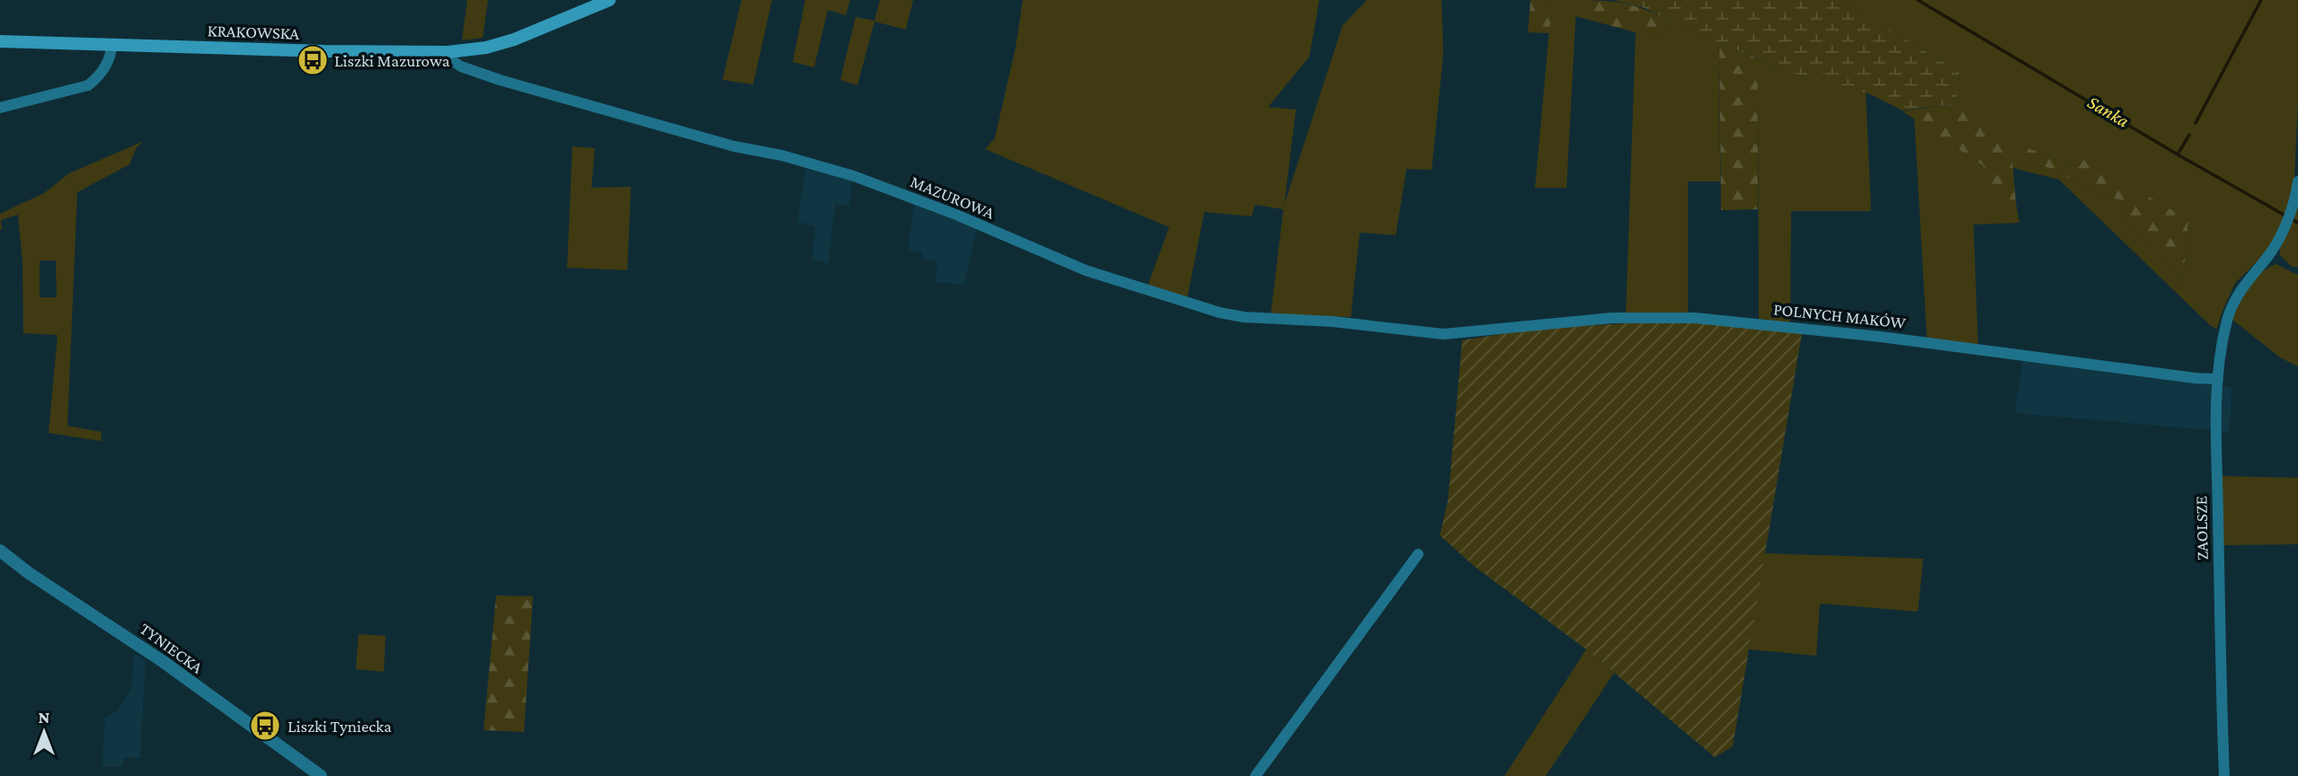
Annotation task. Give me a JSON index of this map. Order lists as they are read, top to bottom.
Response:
{
  "streets": {
    "main road": ["KRAKOWSKA"],
    "street": [
      "MAZUROWA",
      "POLNYCH MAKÓW",
      "ZAOLSZE",
      "TYNIECKA"
    ]
  },
  "crossings": [
    ["KRAKOWSKA", "MAZUROWA"],
    ["MAZUROWA", "POLNYCH MAKÓW"],
    ["POLNYCH MAKÓW", "ZAOLSZE"]
  ],
  "water": ["Sanka"],
  "places": {
    "bus stop": ["Liszki Mazurowa", "Liszki Tyniecka"]
  },
  "north": "top"
}
